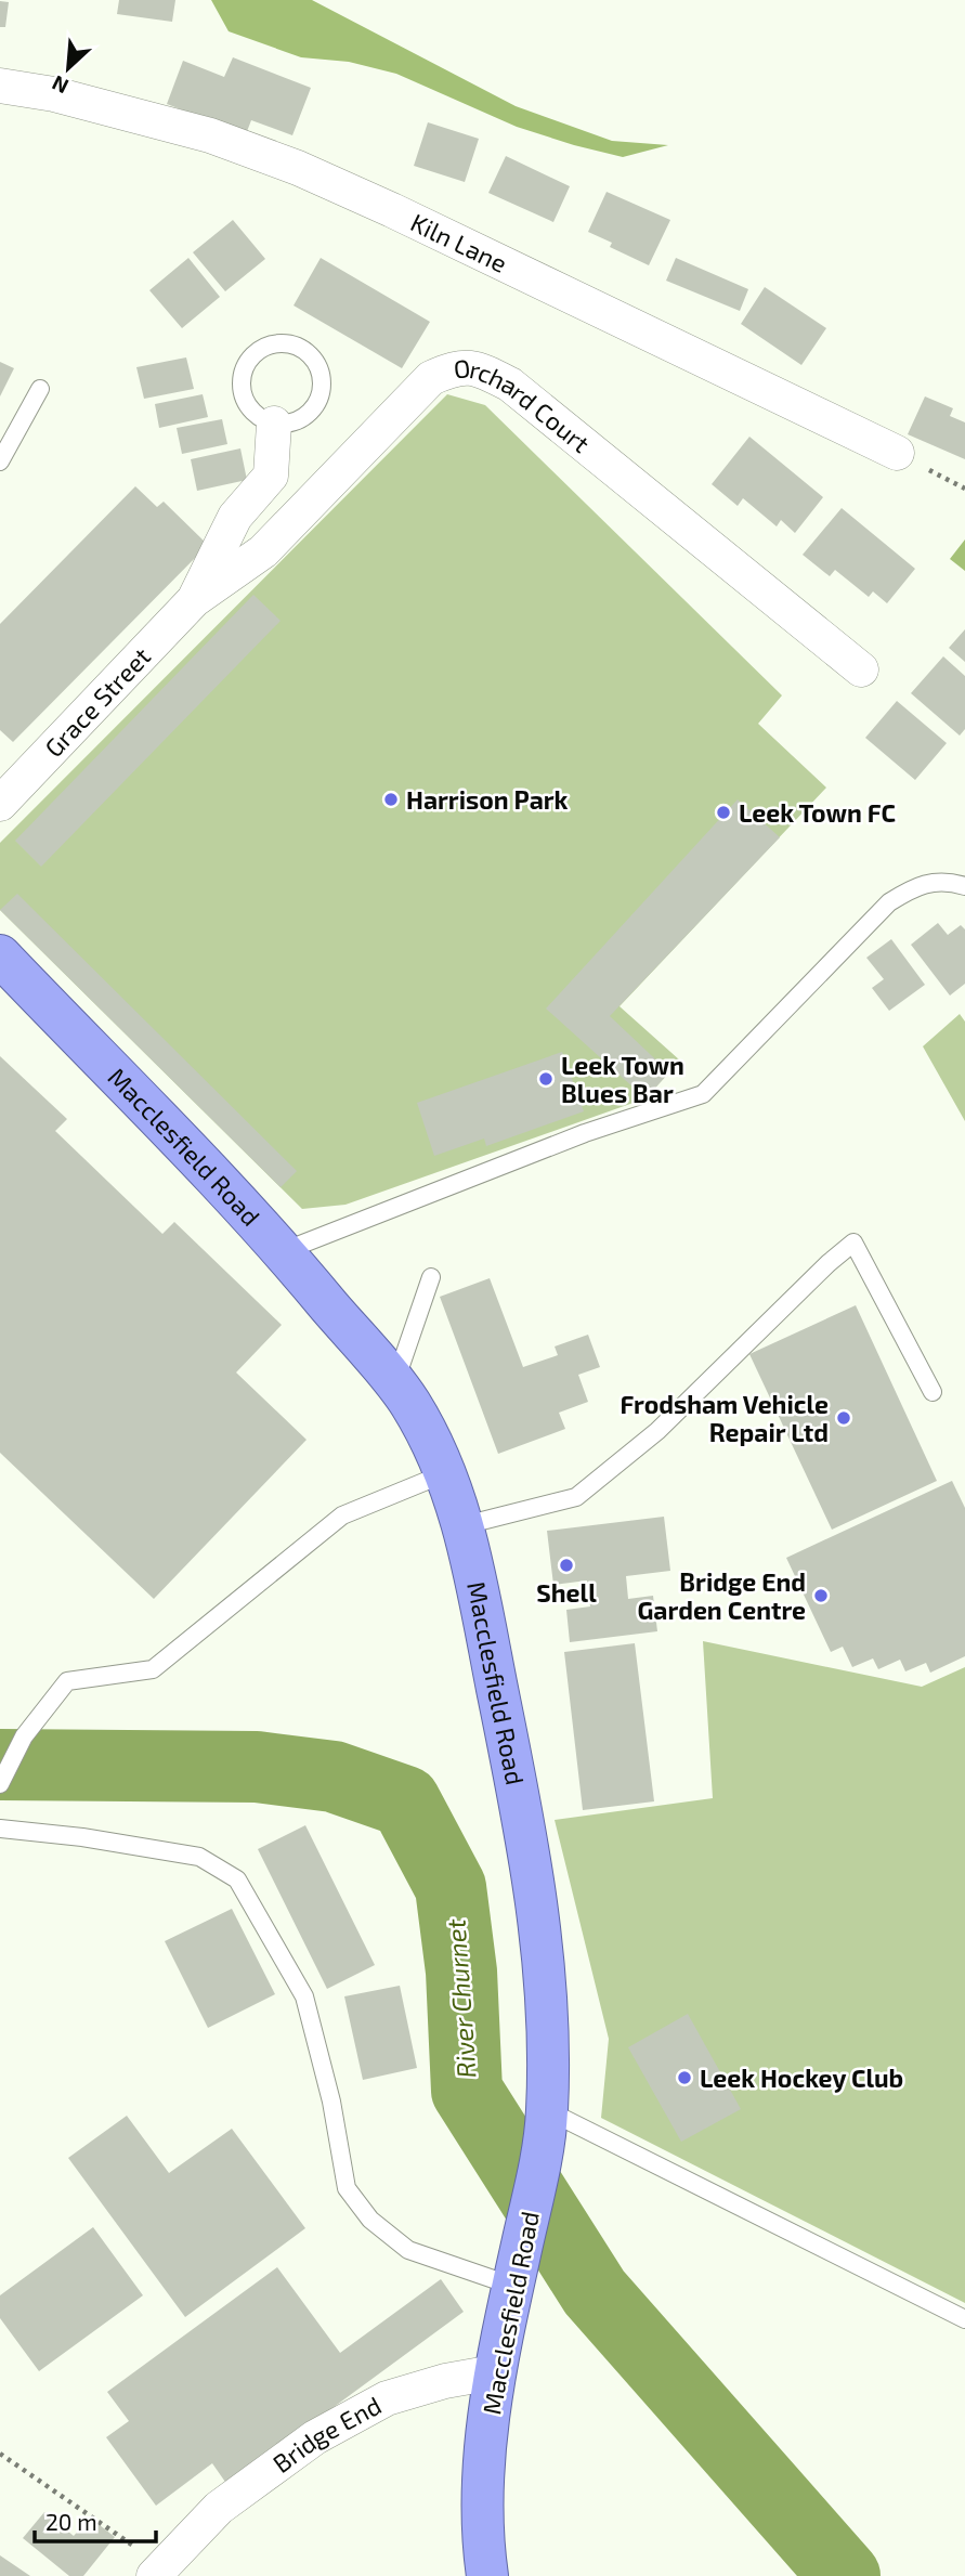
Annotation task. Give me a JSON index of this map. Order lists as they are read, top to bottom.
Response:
{
  "streets": {
    "highway": ["Macclesfield Road"],
    "street": [
      "Kiln Lane",
      "Orchard Court",
      "Grace Street",
      "Bridge End"
    ]
  },
  "crossings": [
    ["Orchard Court", "Grace Street"],
    ["Macclesfield Road", "Bridge End"]
  ],
  "water": ["River Churnet"],
  "places": [
    "Harrison Park",
    "Leek Town FC",
    "Leek Town Blues Bar",
    "Frodsham Vehicle Repair Ltd",
    "Shell",
    "Bridge End Garden Centre",
    "Leek Hockey Club"
  ],
  "scale_bar": "20 m",
  "north": "bottom left"
}
